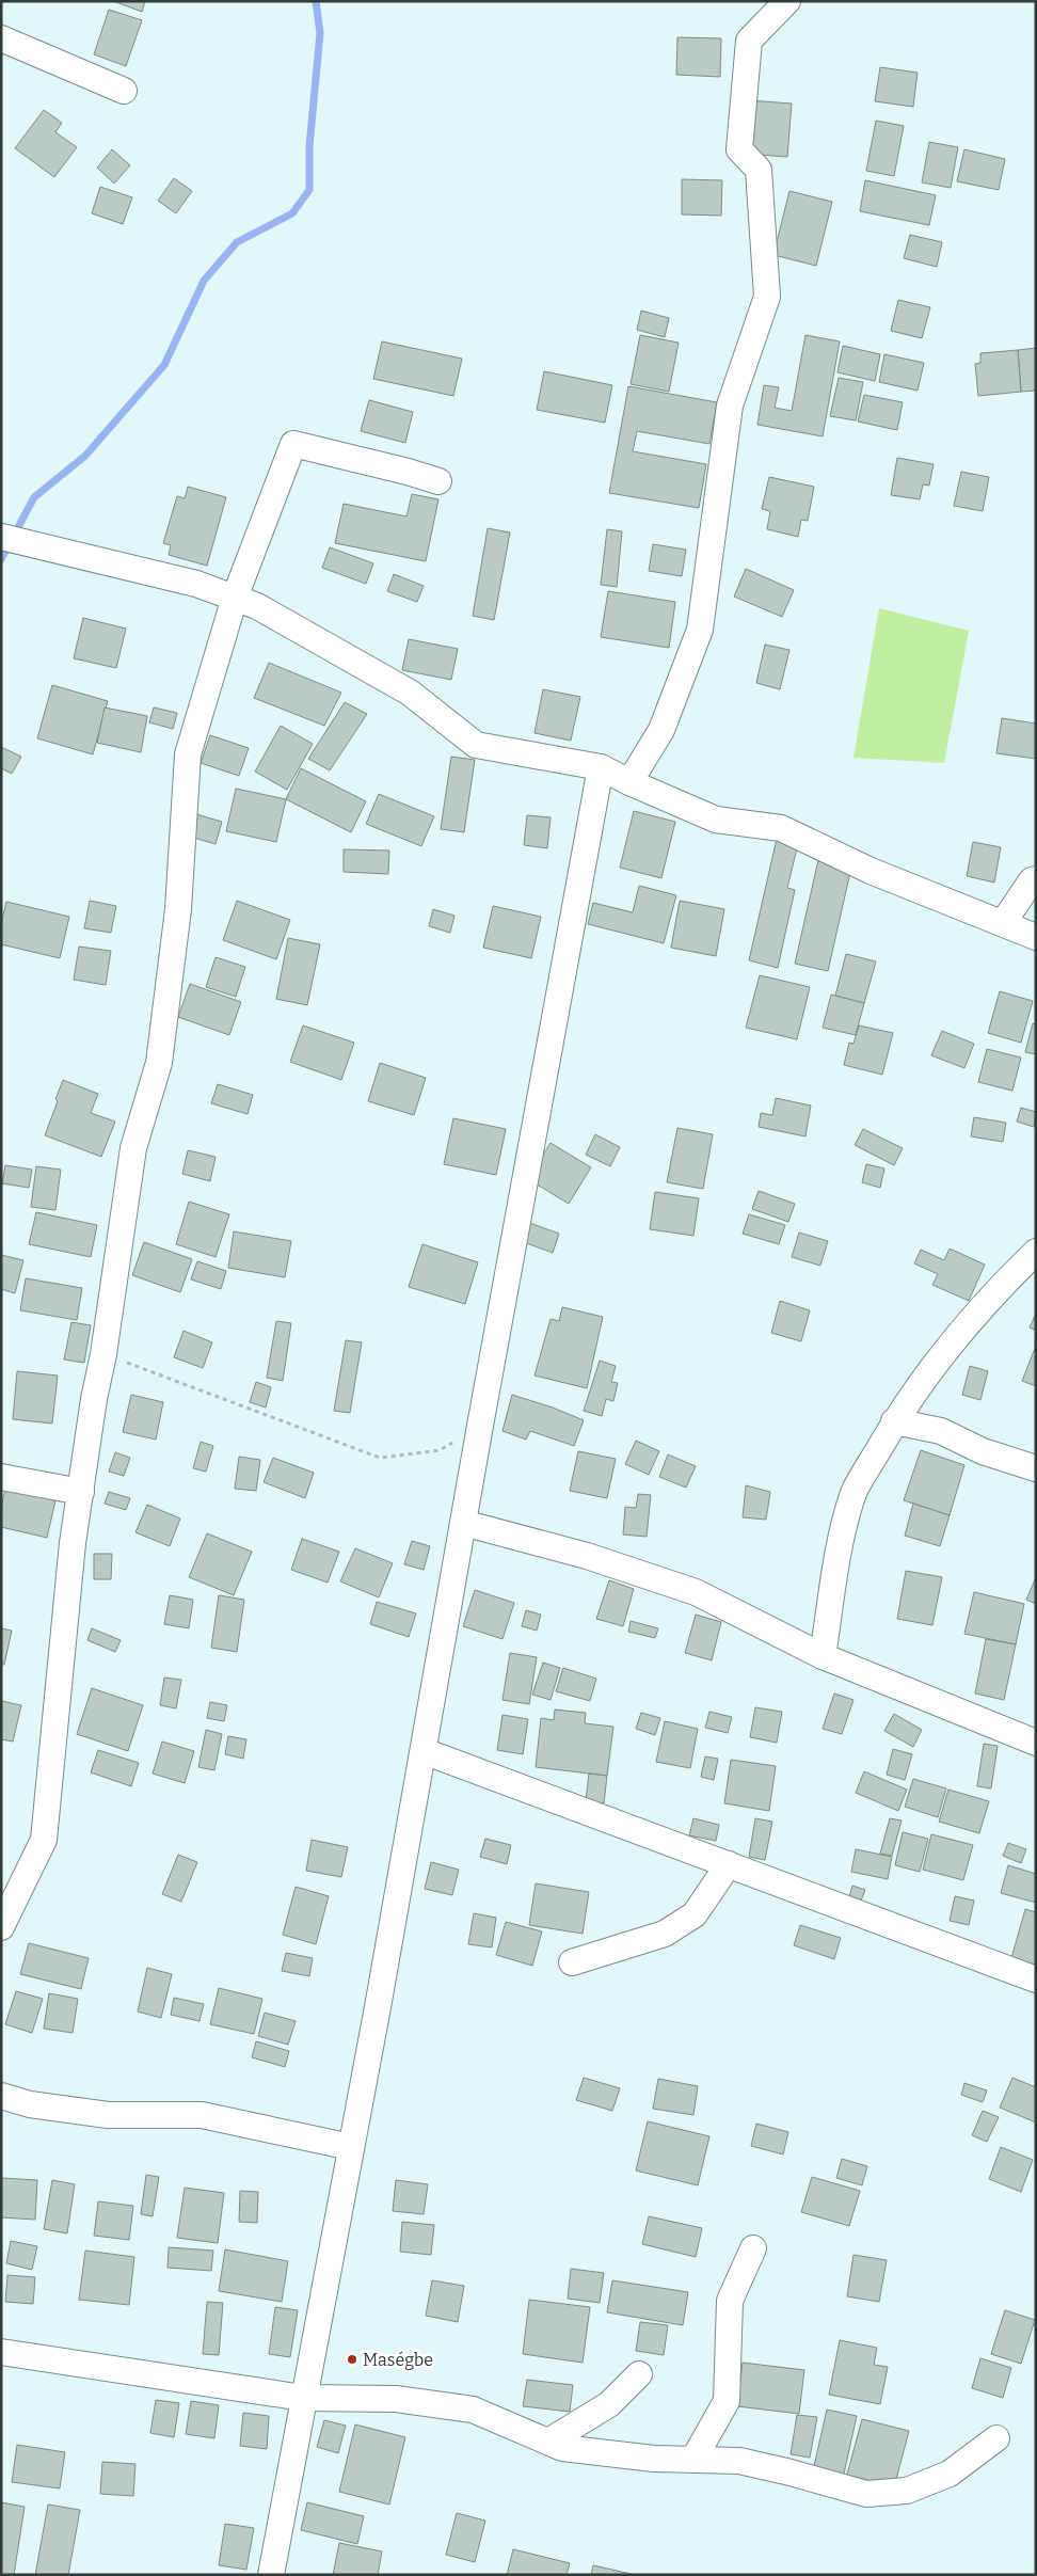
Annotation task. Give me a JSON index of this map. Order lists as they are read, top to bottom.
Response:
{
  "places": ["Maségbe"]
}
